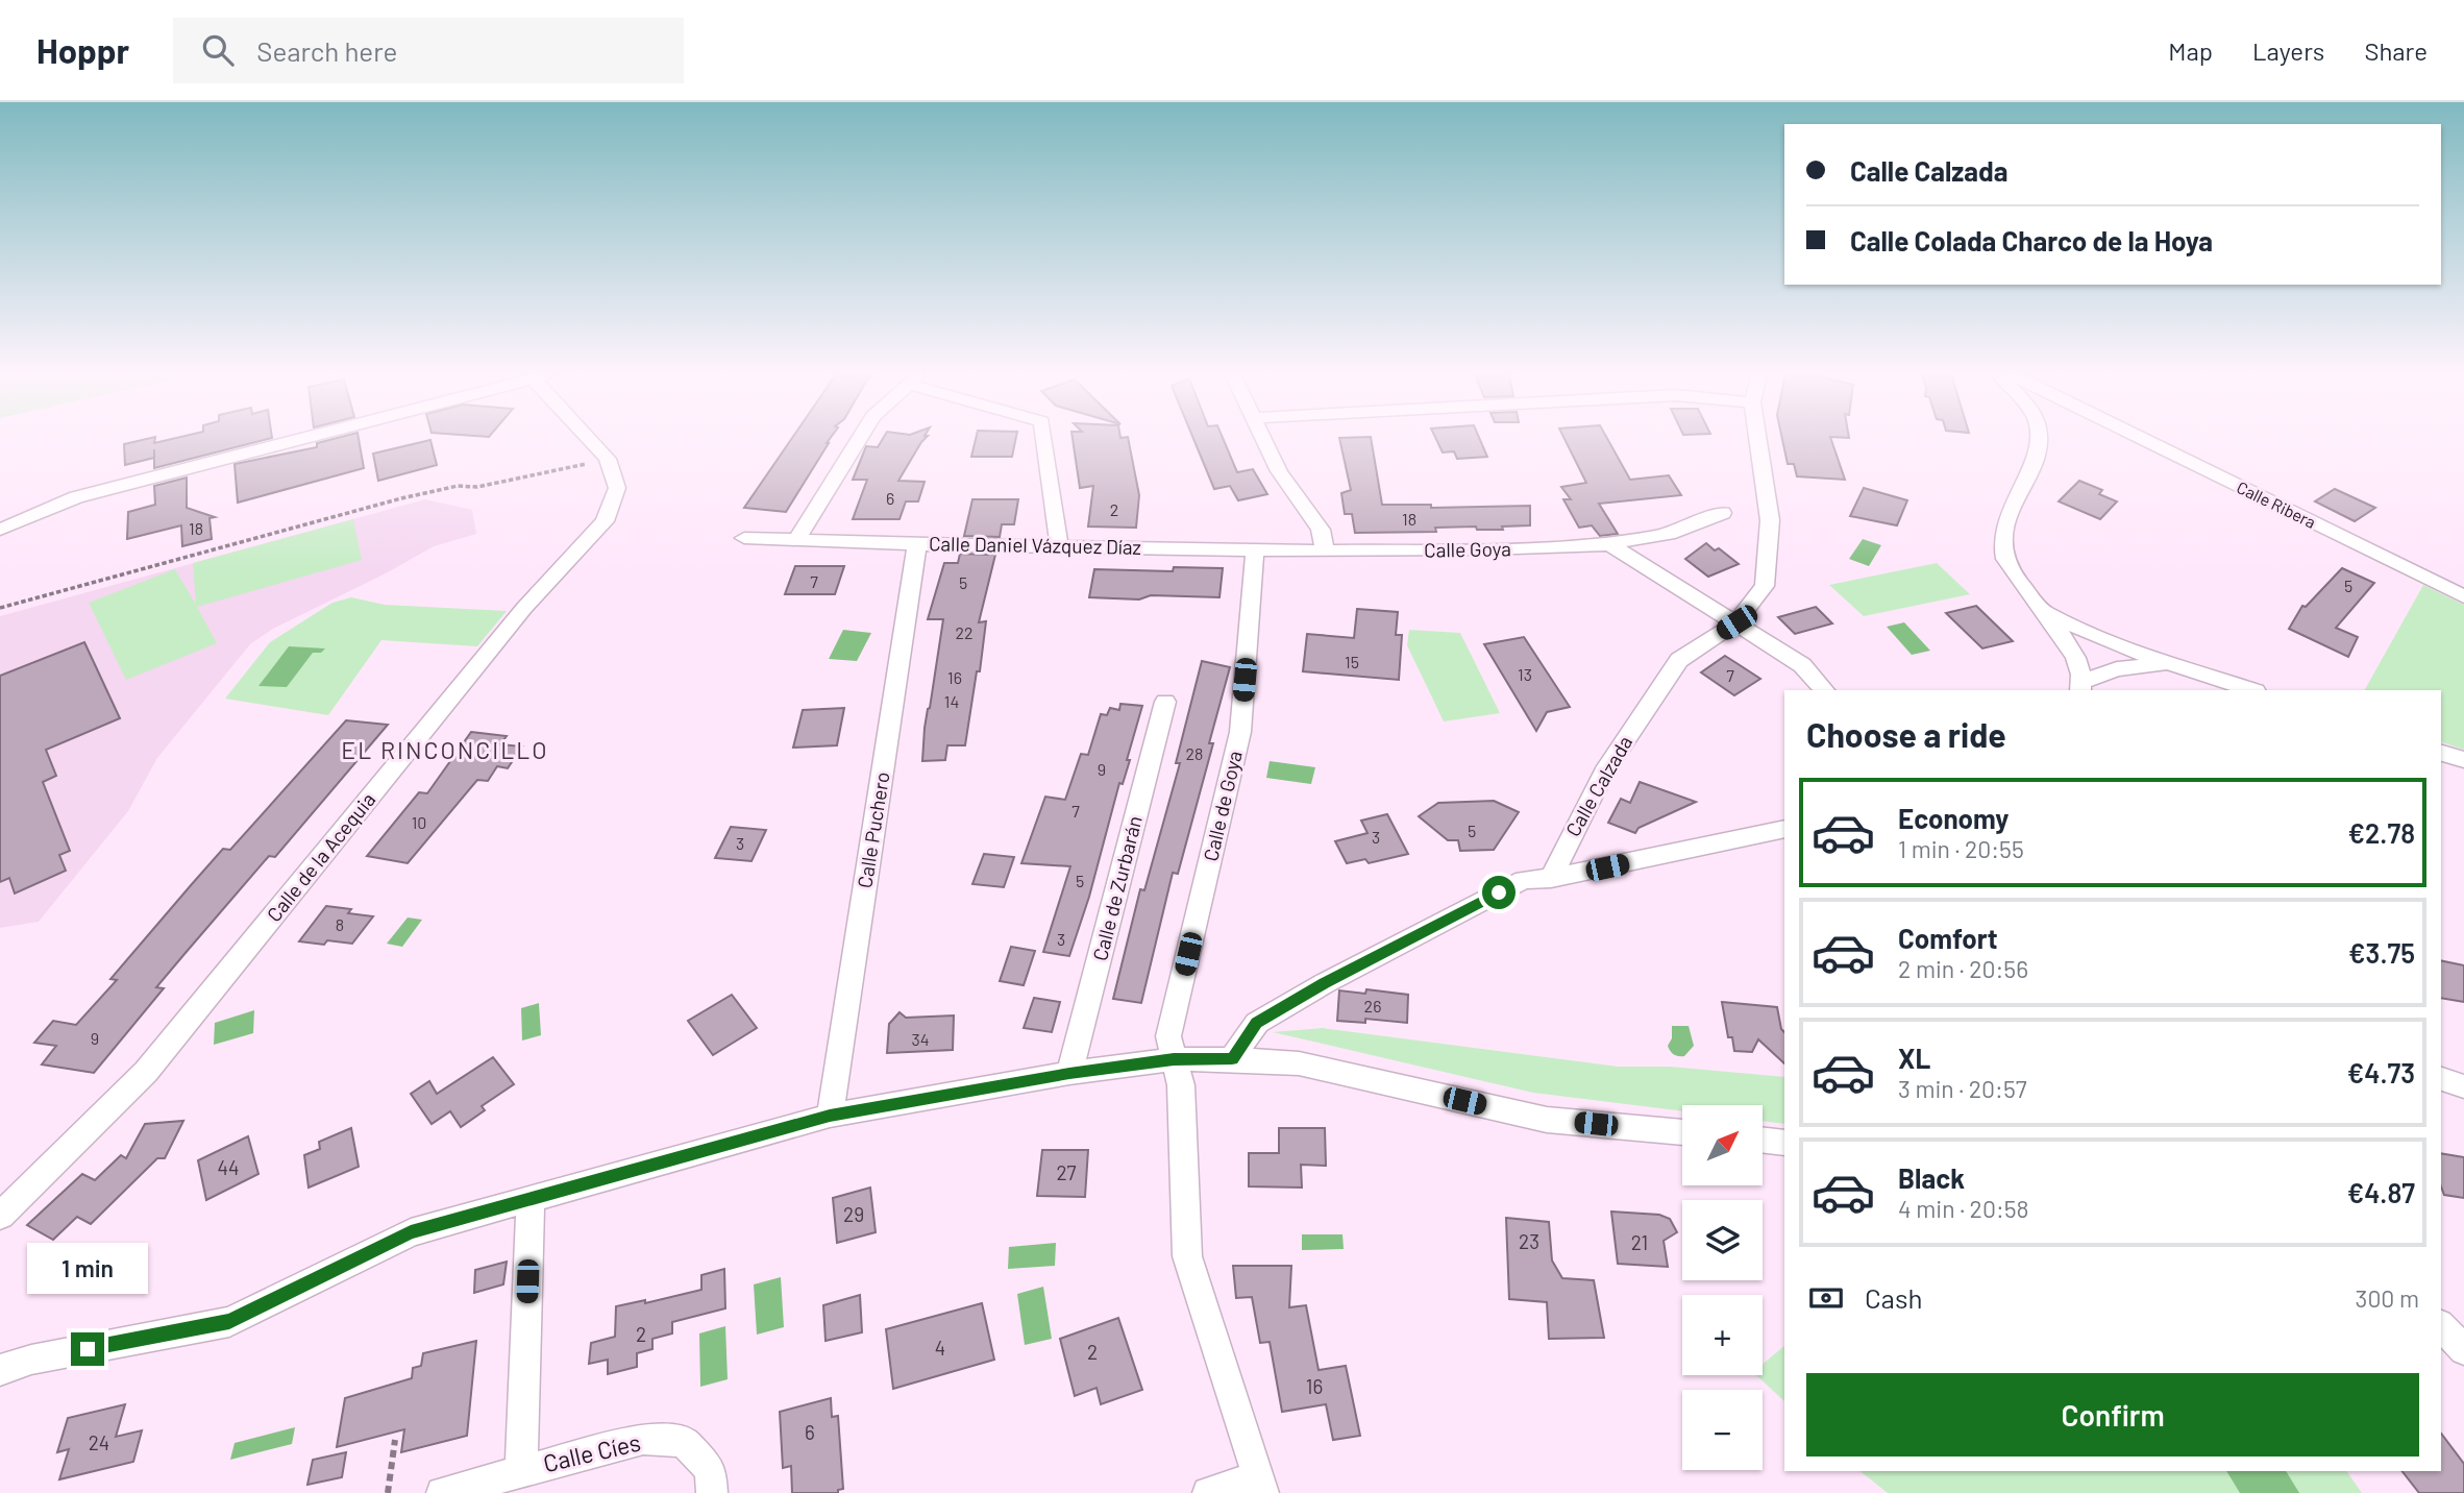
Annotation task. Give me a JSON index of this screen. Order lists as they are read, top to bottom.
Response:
{
  "streets": {
    "street": [
      "Calle Ribera",
      "Calle Daniel Vázquez Díaz",
      "Calle Goya",
      "Calle Calzada",
      "Calle de Goya",
      "Calle Puchero",
      "Calle de la Acequia",
      "Calle de Zurbarán",
      "Calle Cíes"
    ]
  },
  "crossings": [
    ["Calle Daniel Vázquez Díaz", "Calle Goya"],
    ["Calle Daniel Vázquez Díaz", "Calle de Goya"],
    ["Calle Daniel Vázquez Díaz", "Calle Puchero"]
  ],
  "districts": ["EL RINCONCILLO"],
  "house_numbers": [
    "6",
    "2",
    "18",
    "18",
    "7",
    "5",
    "5",
    "22",
    "15",
    "13",
    "7",
    "16",
    "14",
    "28",
    "9",
    "7",
    "10",
    "5",
    "3",
    "3",
    "5",
    "8",
    "3",
    "26",
    "9",
    "34",
    "44",
    "27",
    "29",
    "23",
    "21",
    "2",
    "4",
    "2",
    "16",
    "6",
    "24"
  ],
  "north": "top right",
  "page": {
    "header": "Hoppr",
    "search": "Search here",
    "nav": ["Map", "Layers", "Share"],
    "banner": ["Calle Calzada", "Calle Colada Charco de la Hoya"],
    "heading": "Choose a ride",
    "list": [
      {
        "name": "Economy",
        "note": "1 min · 20:55",
        "value": "€2.78"
      },
      {
        "name": "Comfort",
        "note": "2 min · 20:56",
        "value": "€3.75"
      },
      {
        "name": "XL",
        "note": "3 min · 20:57",
        "value": "€4.73"
      },
      {
        "name": "Black",
        "note": "4 min · 20:58",
        "value": "€4.87"
      }
    ],
    "map_buttons": ["+", "−"],
    "bubble": "1 min",
    "pay": ["Cash", "300 m"],
    "buttons": "Confirm"
  }
}
